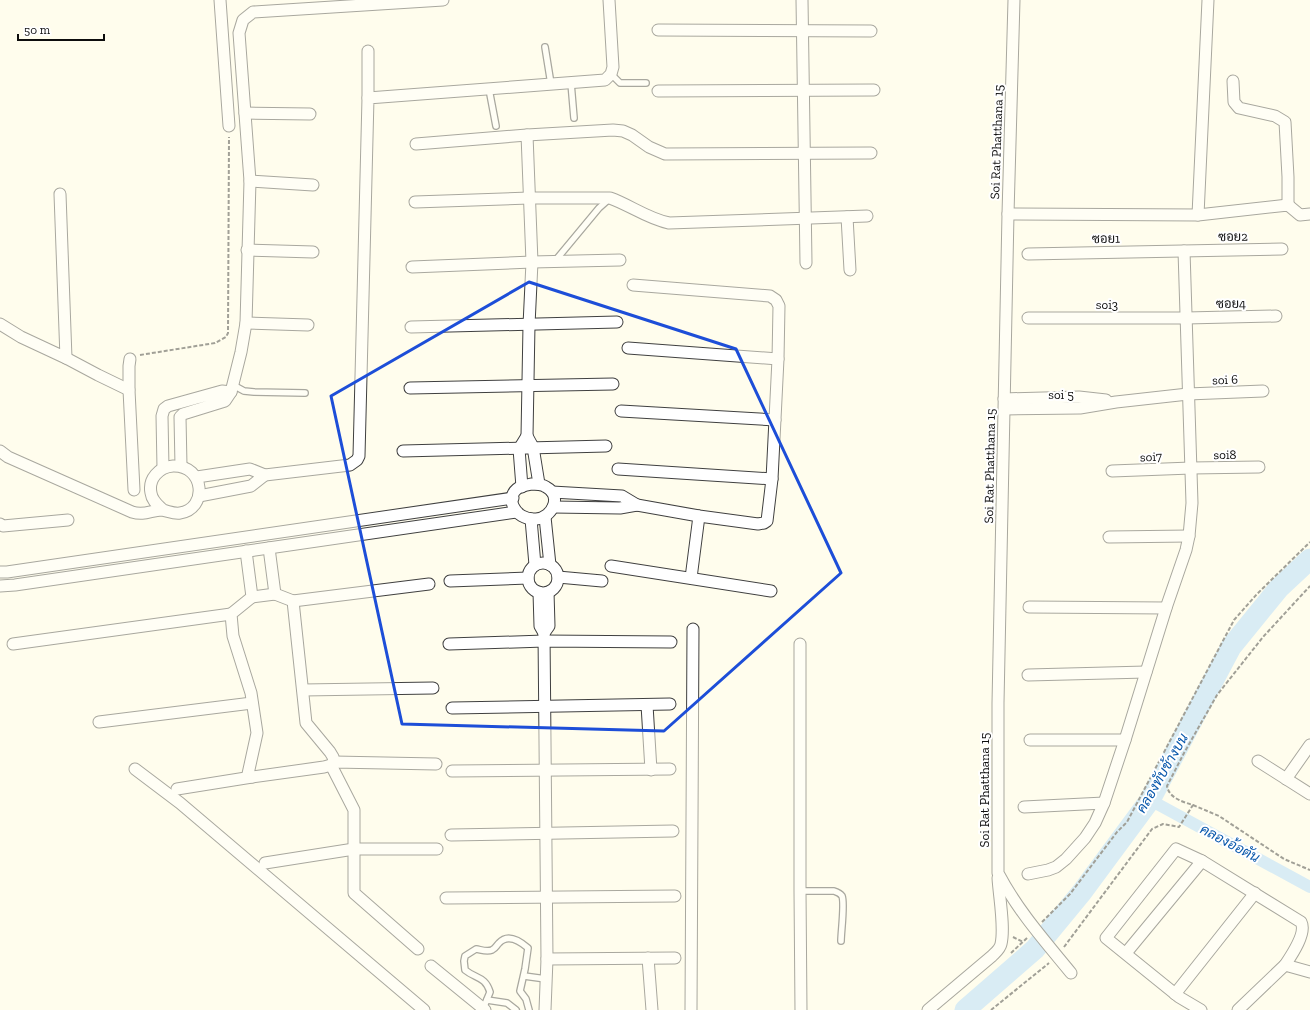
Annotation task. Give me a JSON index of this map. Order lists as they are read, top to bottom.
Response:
{
  "streets": {
    "street": [
      "Soi Rat Phatthana 15",
      "ซอย2",
      "ซอย1",
      "ซอย4",
      "soi3",
      "soi 6",
      "soi 5",
      "soi8",
      "soi7"
    ]
  },
  "crossings": [
    ["Soi Rat Phatthana 15", "soi 5"],
    ["ซอย2", "ซอย1"],
    ["ซอย4", "soi3"],
    ["soi 6", "soi 5"],
    ["soi8", "soi7"]
  ],
  "water": ["คลองทับช้างบน", "คลองอ้อตัน"],
  "scale_bar": "50 m"
}
